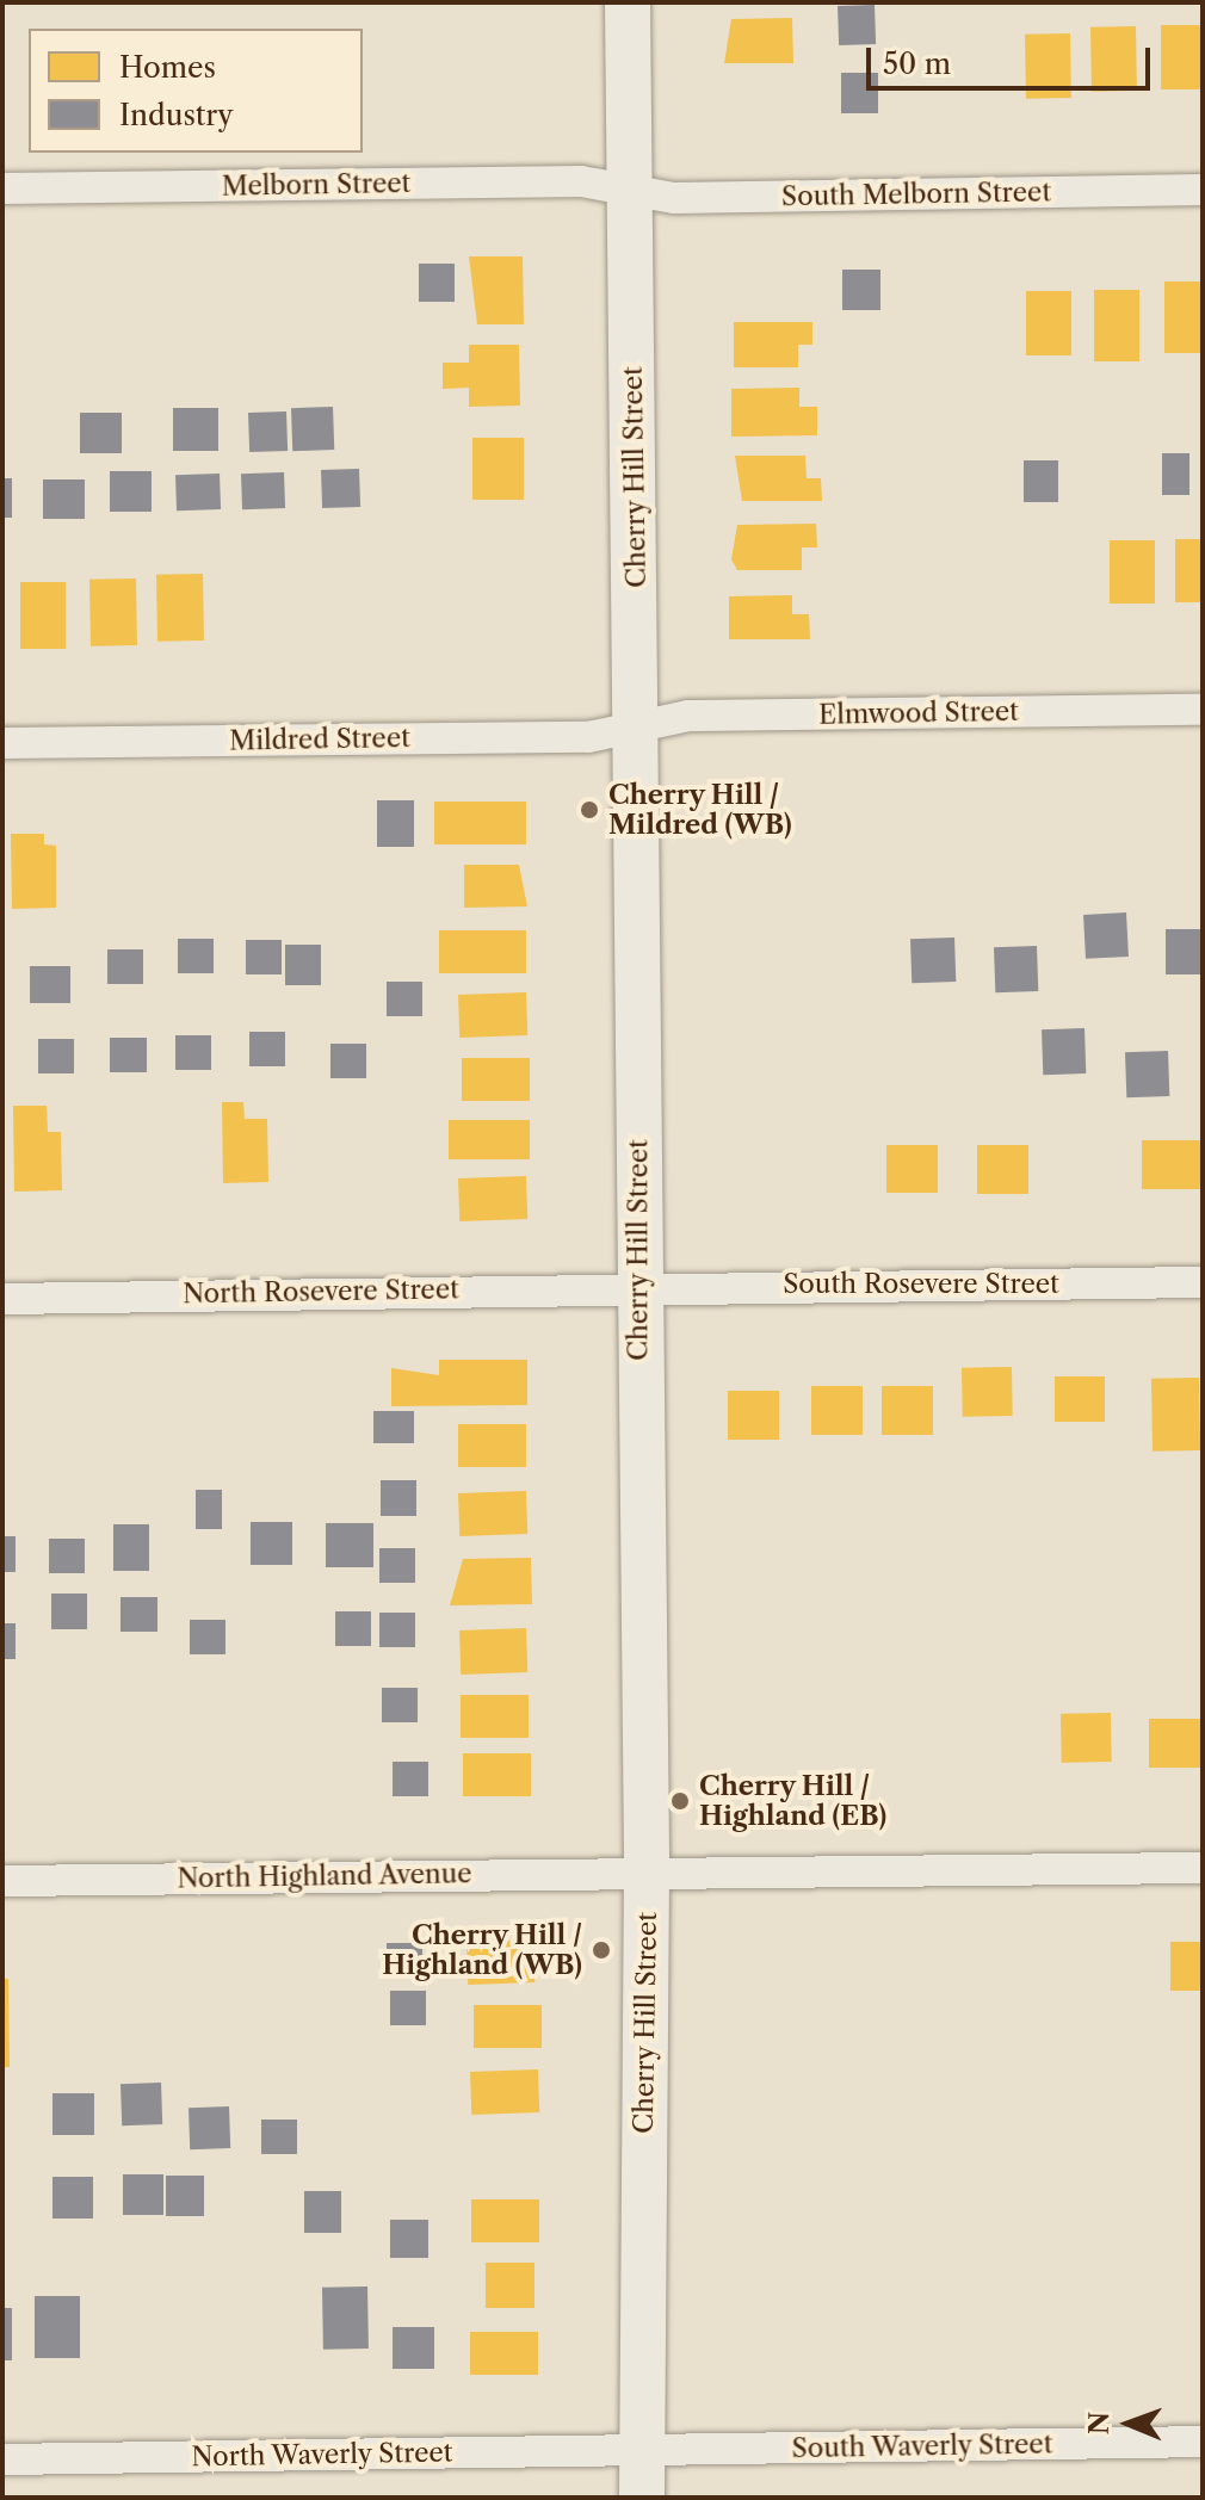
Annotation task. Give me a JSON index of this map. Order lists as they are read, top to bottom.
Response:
{
  "streets": {
    "street": [
      "Melborn Street",
      "South Melborn Street",
      "Cherry Hill Street",
      "Elmwood Street",
      "Mildred Street",
      "South Rosevere Street",
      "North Rosevere Street",
      "North Highland Avenue",
      "South Waverly Street",
      "North Waverly Street"
    ]
  },
  "crossings": [
    ["Melborn Street", "South Melborn Street"],
    ["Melborn Street", "Cherry Hill Street"],
    ["South Melborn Street", "Cherry Hill Street"],
    ["Cherry Hill Street", "Elmwood Street"],
    ["Cherry Hill Street", "Mildred Street"],
    ["Cherry Hill Street", "South Rosevere Street"],
    ["Cherry Hill Street", "North Rosevere Street"],
    ["Cherry Hill Street", "North Highland Avenue"],
    ["Cherry Hill Street", "South Waverly Street"],
    ["Cherry Hill Street", "North Waverly Street"],
    ["Elmwood Street", "Mildred Street"],
    ["South Rosevere Street", "North Rosevere Street"],
    ["South Waverly Street", "North Waverly Street"]
  ],
  "places": ["Cherry Hill / Mildred (WB)", "Cherry Hill / Highland (EB)", "Cherry Hill / Highland (WB)"],
  "legend": ["Homes", "Industry"],
  "scale_bar": "50 m",
  "north": "left"
}
